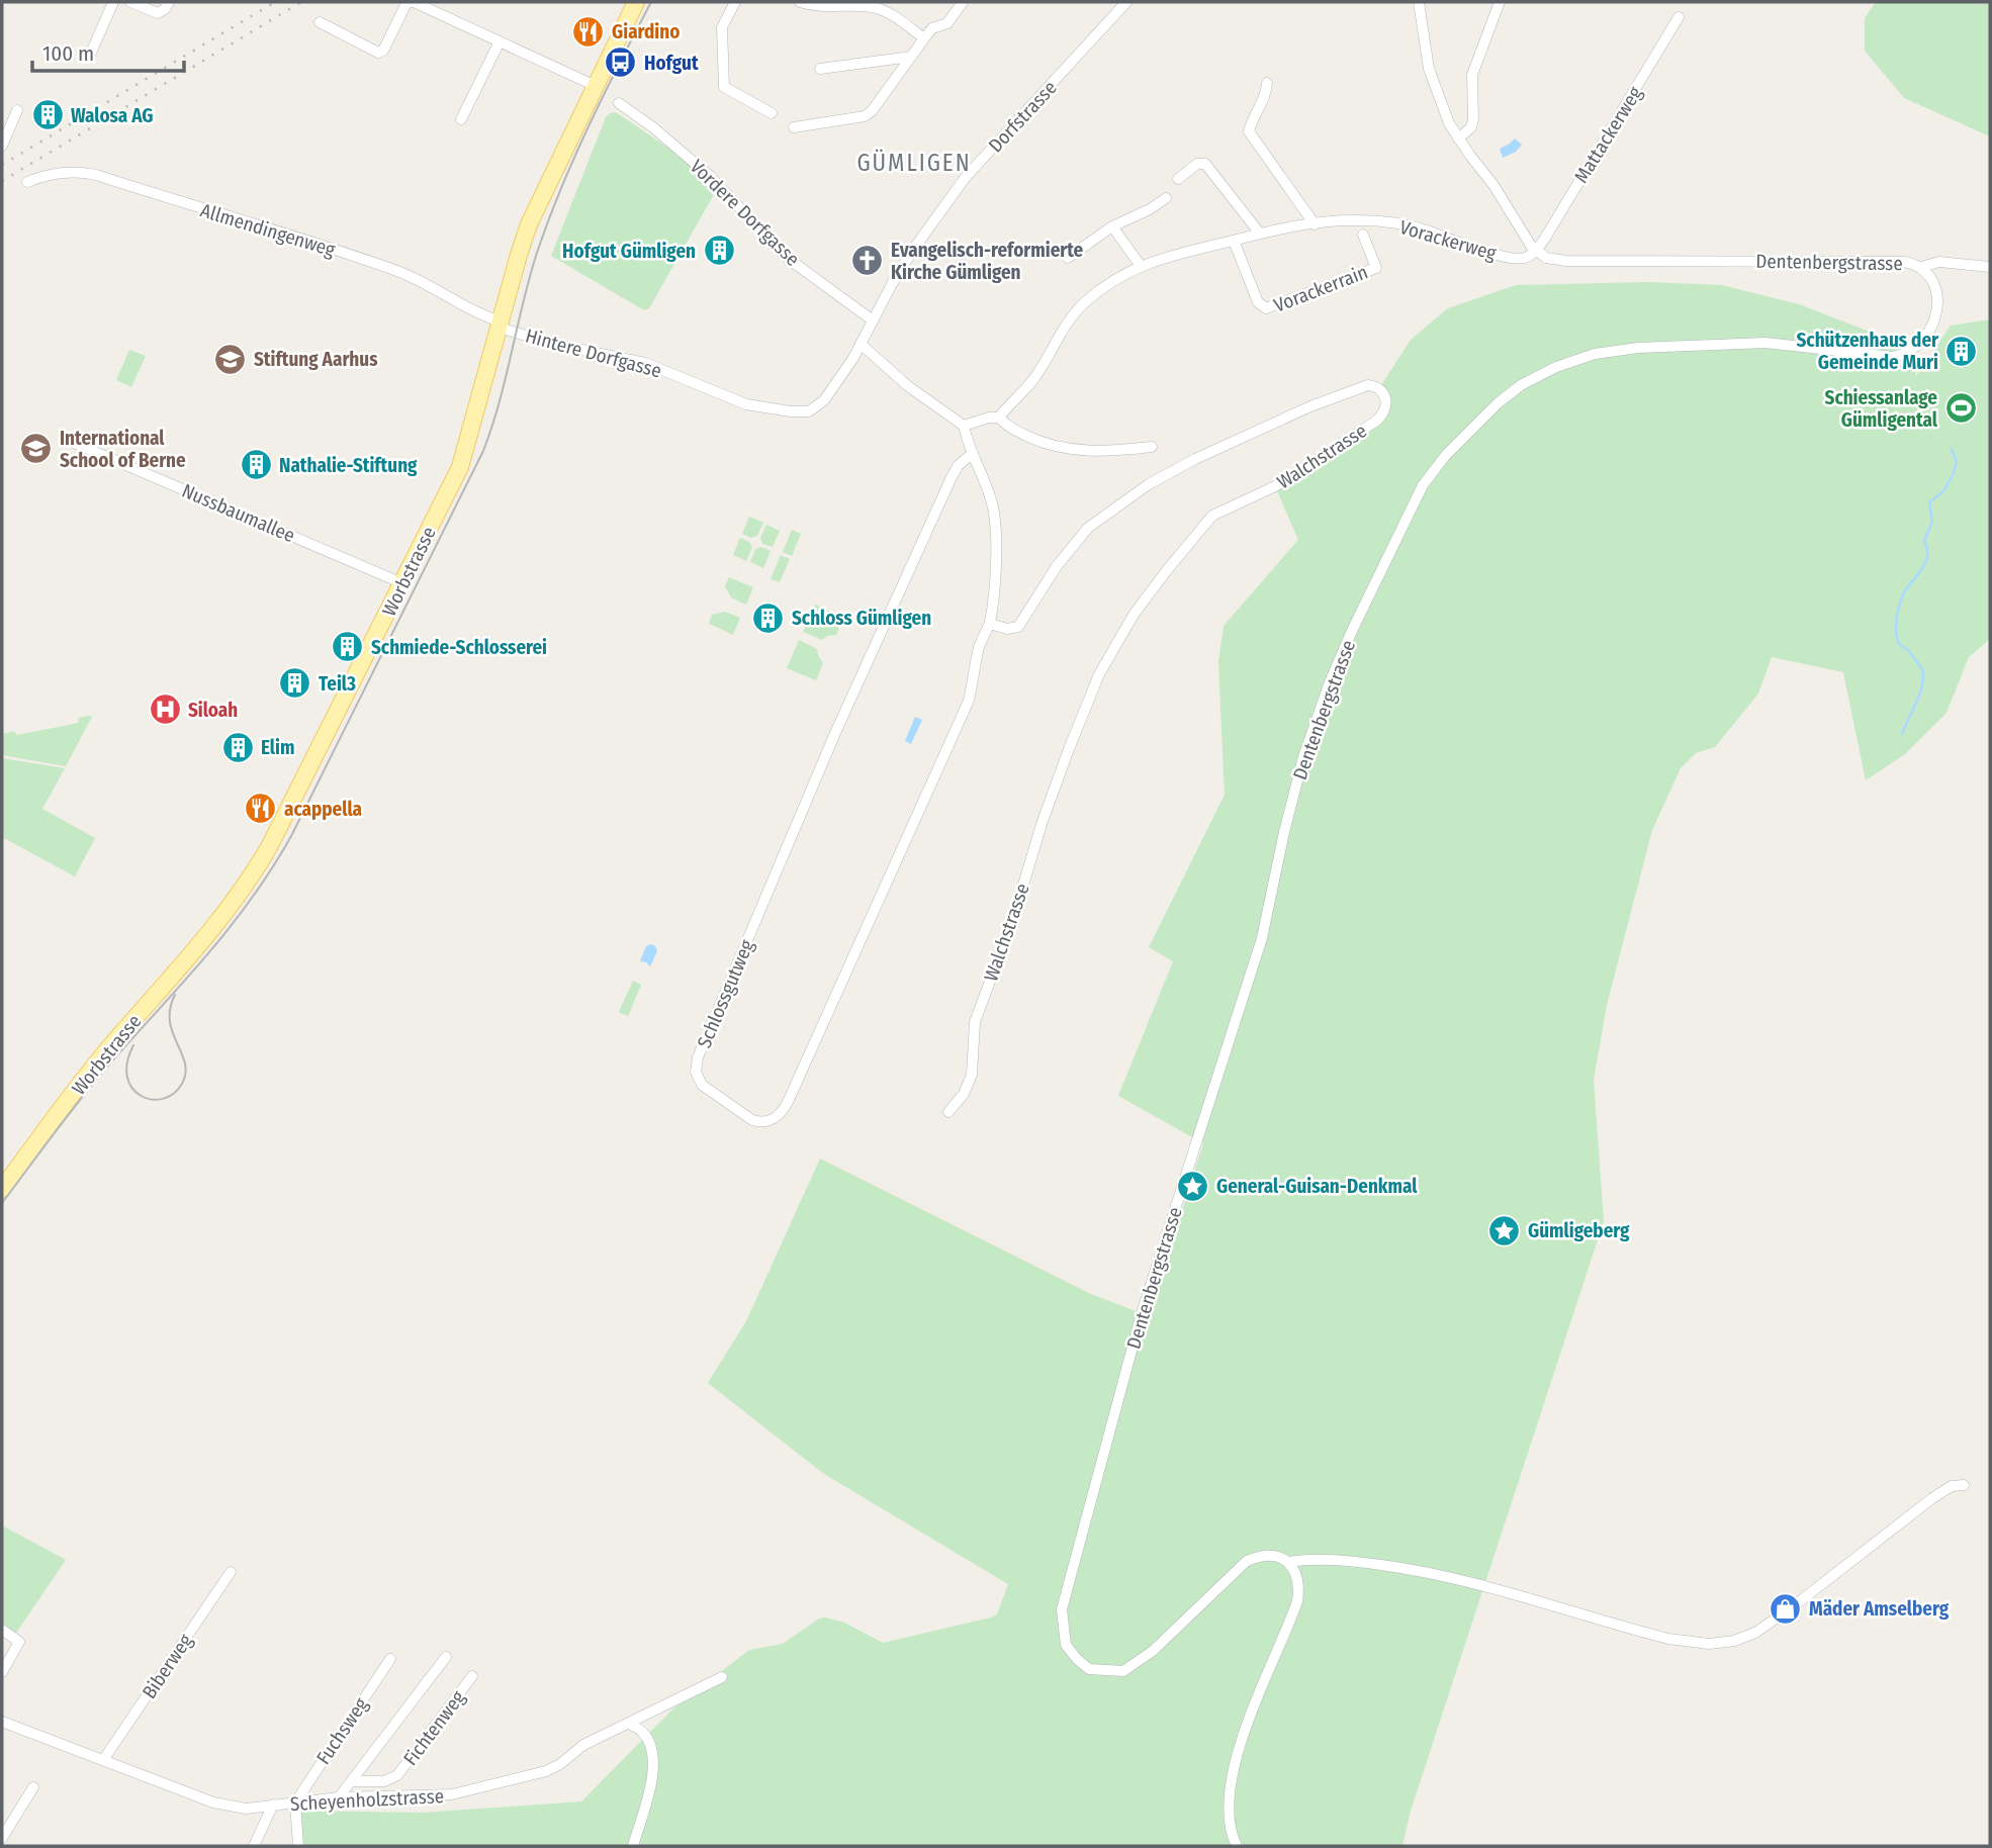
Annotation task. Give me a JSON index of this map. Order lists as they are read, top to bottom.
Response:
{
  "streets": {
    "main road": ["Worbstrasse"],
    "street": [
      "Dorfstrasse",
      "Mattackerweg",
      "Vordere Dorfgasse",
      "Allmendingenweg",
      "Vorackerweg",
      "Dentenbergstrasse",
      "Vorackerrain",
      "Hintere Dorfgasse",
      "Walchstrasse",
      "Nussbaumallee",
      "Schlossgutweg",
      "Biberweg",
      "Fichtenweg",
      "Fuchsweg",
      "Scheyenholzstrasse"
    ]
  },
  "crossings": [
    ["Dorfstrasse", "Vordere Dorfgasse"],
    ["Dorfstrasse", "Hintere Dorfgasse"],
    ["Mattackerweg", "Vorackerweg"],
    ["Mattackerweg", "Dentenbergstrasse"],
    ["Allmendingenweg", "Hintere Dorfgasse"],
    ["Allmendingenweg", "Worbstrasse"],
    ["Vorackerweg", "Dentenbergstrasse"],
    ["Vorackerweg", "Vorackerrain"],
    ["Hintere Dorfgasse", "Worbstrasse"],
    ["Walchstrasse", "Schlossgutweg"],
    ["Nussbaumallee", "Worbstrasse"],
    ["Biberweg", "Scheyenholzstrasse"],
    ["Fichtenweg", "Scheyenholzstrasse"],
    ["Fuchsweg", "Scheyenholzstrasse"]
  ],
  "districts": ["GÜMLIGEN"],
  "places": {
    "restaurant": ["Giardino", "acappella"],
    "bus stop": ["Hofgut"],
    "building": [
      "Walosa AG",
      "Hofgut Gümligen",
      "Schützenhaus der Gemeinde Muri",
      "Nathalie-Stiftung",
      "Schloss Gümligen",
      "Schmiede-Schlosserei",
      "Teil3",
      "Elim"
    ],
    "church": ["Evangelisch-reformierte Kirche Gümligen"],
    "school or university": ["Stiftung Aarhus", "International School of Berne"],
    "sports": ["Schiessanlage Gümligental"],
    "hospital": ["Siloah"],
    "place": ["General-Guisan-Denkmal", "Gümligeberg"],
    "shop": ["Mäder Amselberg"]
  },
  "scale_bar": "100 m"
}
